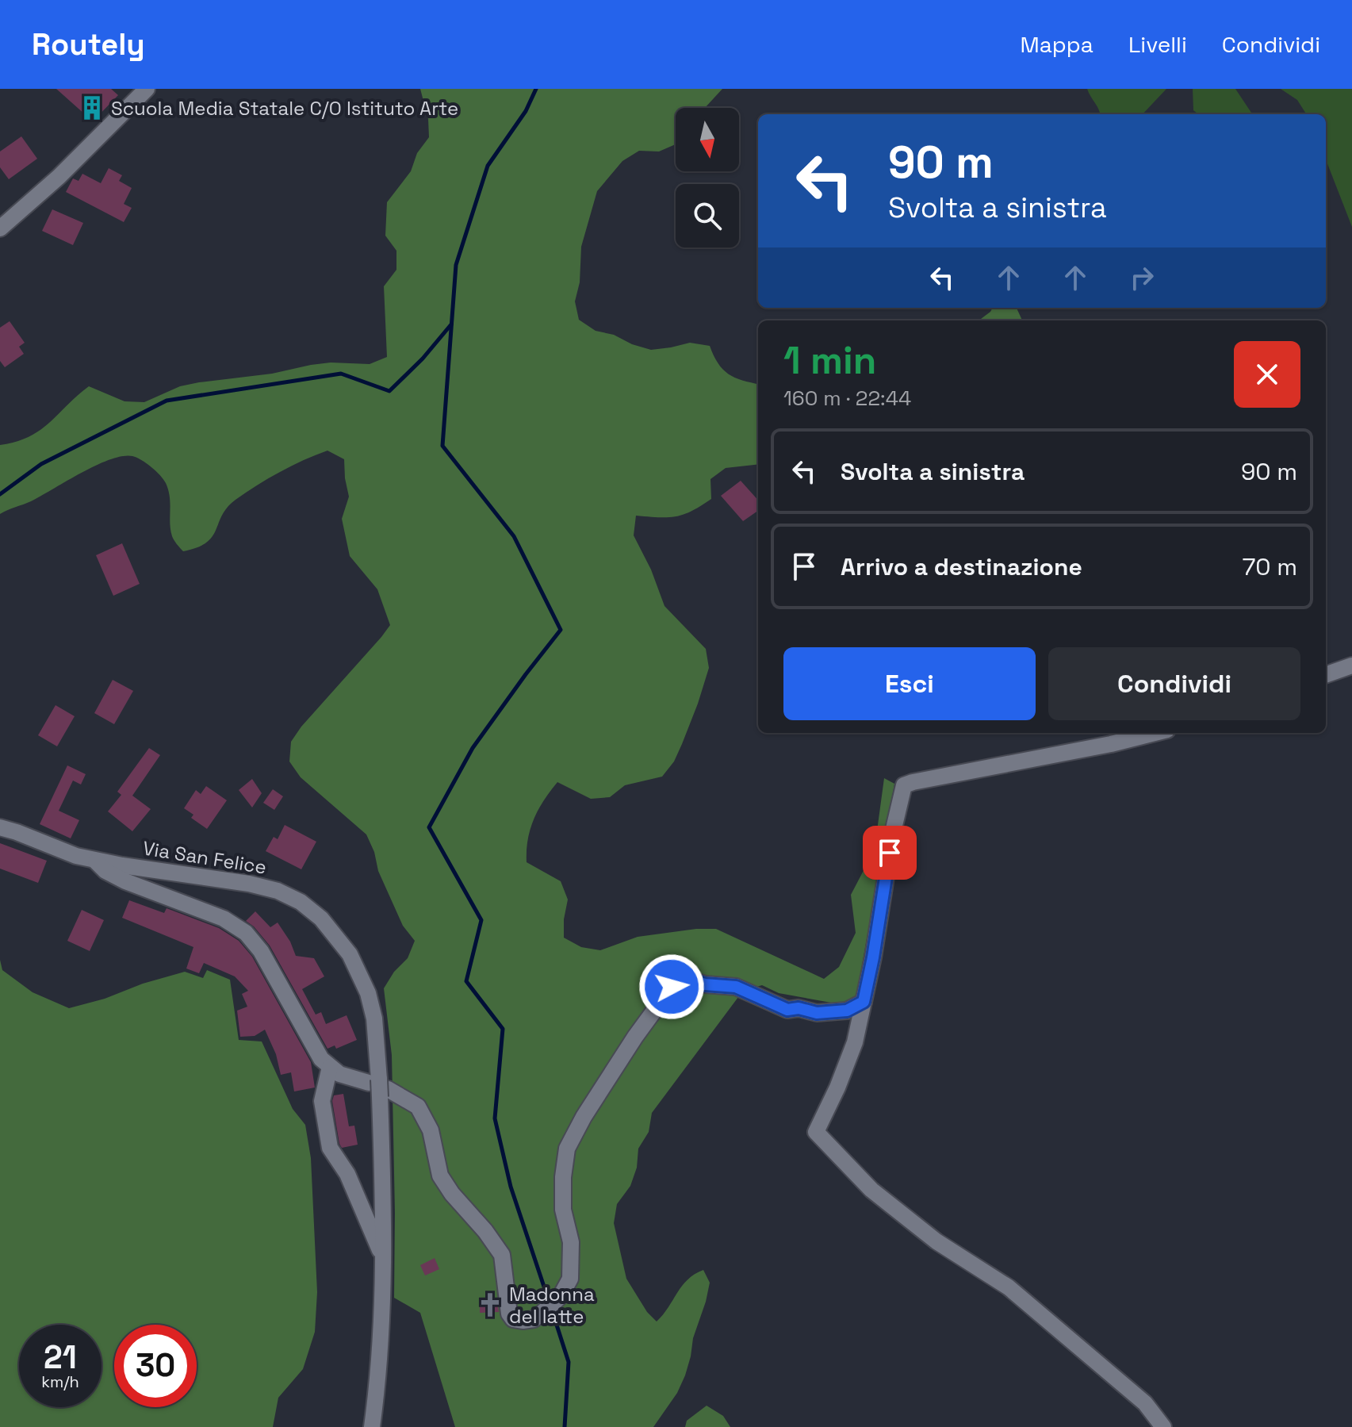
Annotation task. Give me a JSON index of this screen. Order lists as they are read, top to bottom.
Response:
{
  "streets": {
    "street": ["Via San Felice"]
  },
  "places": {
    "building": ["Scuola Media Statale C/O Istituto Arte"],
    "church": ["Madonna del latte"]
  },
  "north": "bottom",
  "page": {
    "header": "Routely",
    "nav": ["Mappa", "Livelli", "Condividi"],
    "turn": ["90 m", "Svolta a sinistra"],
    "heading": ["1 min", "160 m · 22:44"],
    "list": [
      {
        "name": "Svolta a sinistra",
        "value": "90 m"
      },
      {
        "name": "Arrivo a destinazione",
        "value": "70 m"
      }
    ],
    "buttons": ["Esci", "Condividi"],
    "speed": "21 km/h",
    "limit": "30"
  }
}
